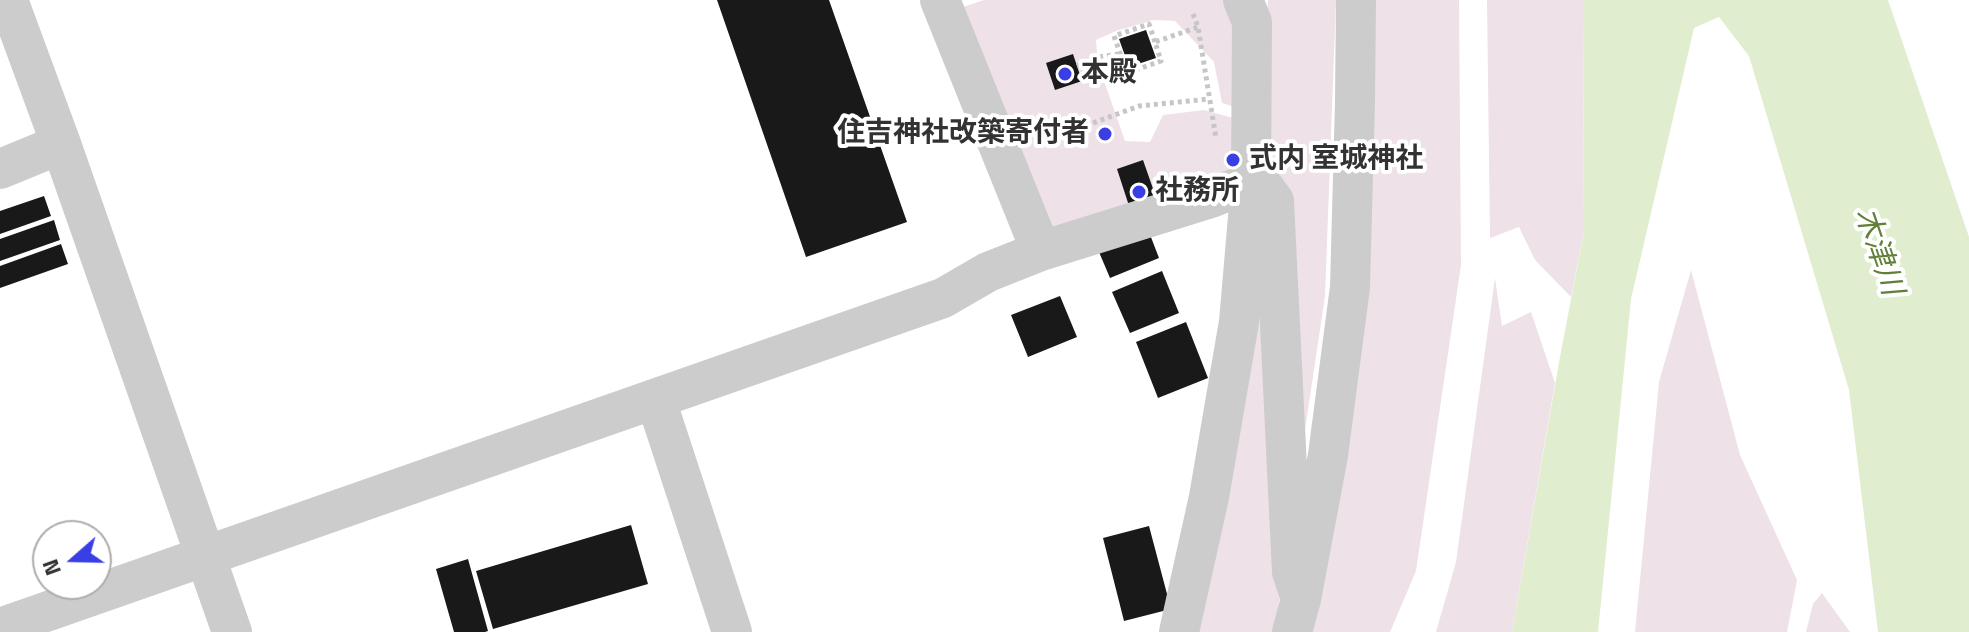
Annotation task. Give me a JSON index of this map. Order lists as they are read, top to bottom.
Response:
{
  "water": ["木津川"],
  "places": [
    "本殿",
    "住吉神社改築寄付者",
    "式内 室城神社",
    "社務所"
  ],
  "north": "left"
}
